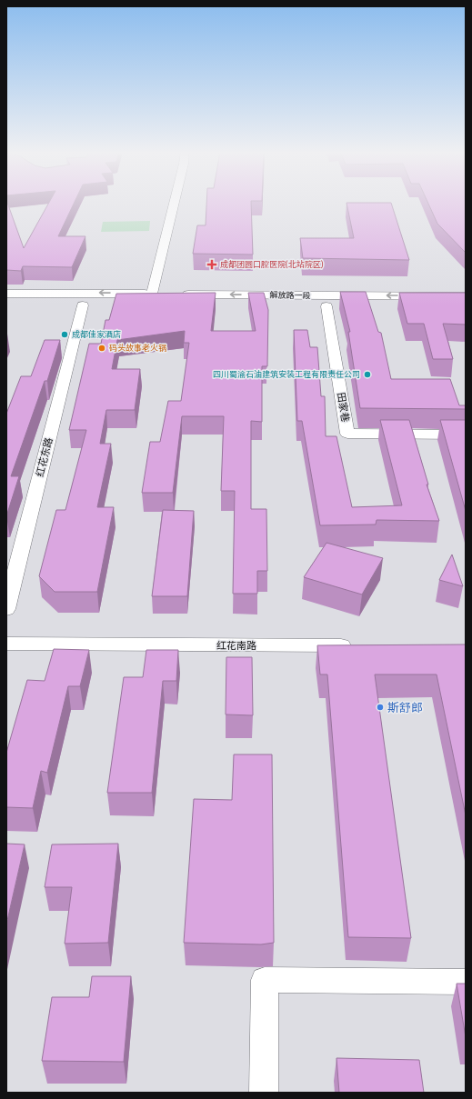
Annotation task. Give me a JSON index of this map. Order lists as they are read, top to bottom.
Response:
{
  "streets": {
    "main road": ["解放路一段"],
    "street": ["田家巷", "红花东路", "红花南路"]
  },
  "crossings": [
    ["解放路一段", "田家巷"],
    ["解放路一段", "红花东路"]
  ],
  "places": {
    "health": ["成都团圆口腔医院(北站院区)"],
    "other": [
      "成都佳家酒店",
      "码头故事老火锅",
      "四川蜀渝石油建筑安装工程有限责任公司",
      "斯舒郎"
    ]
  }
}
